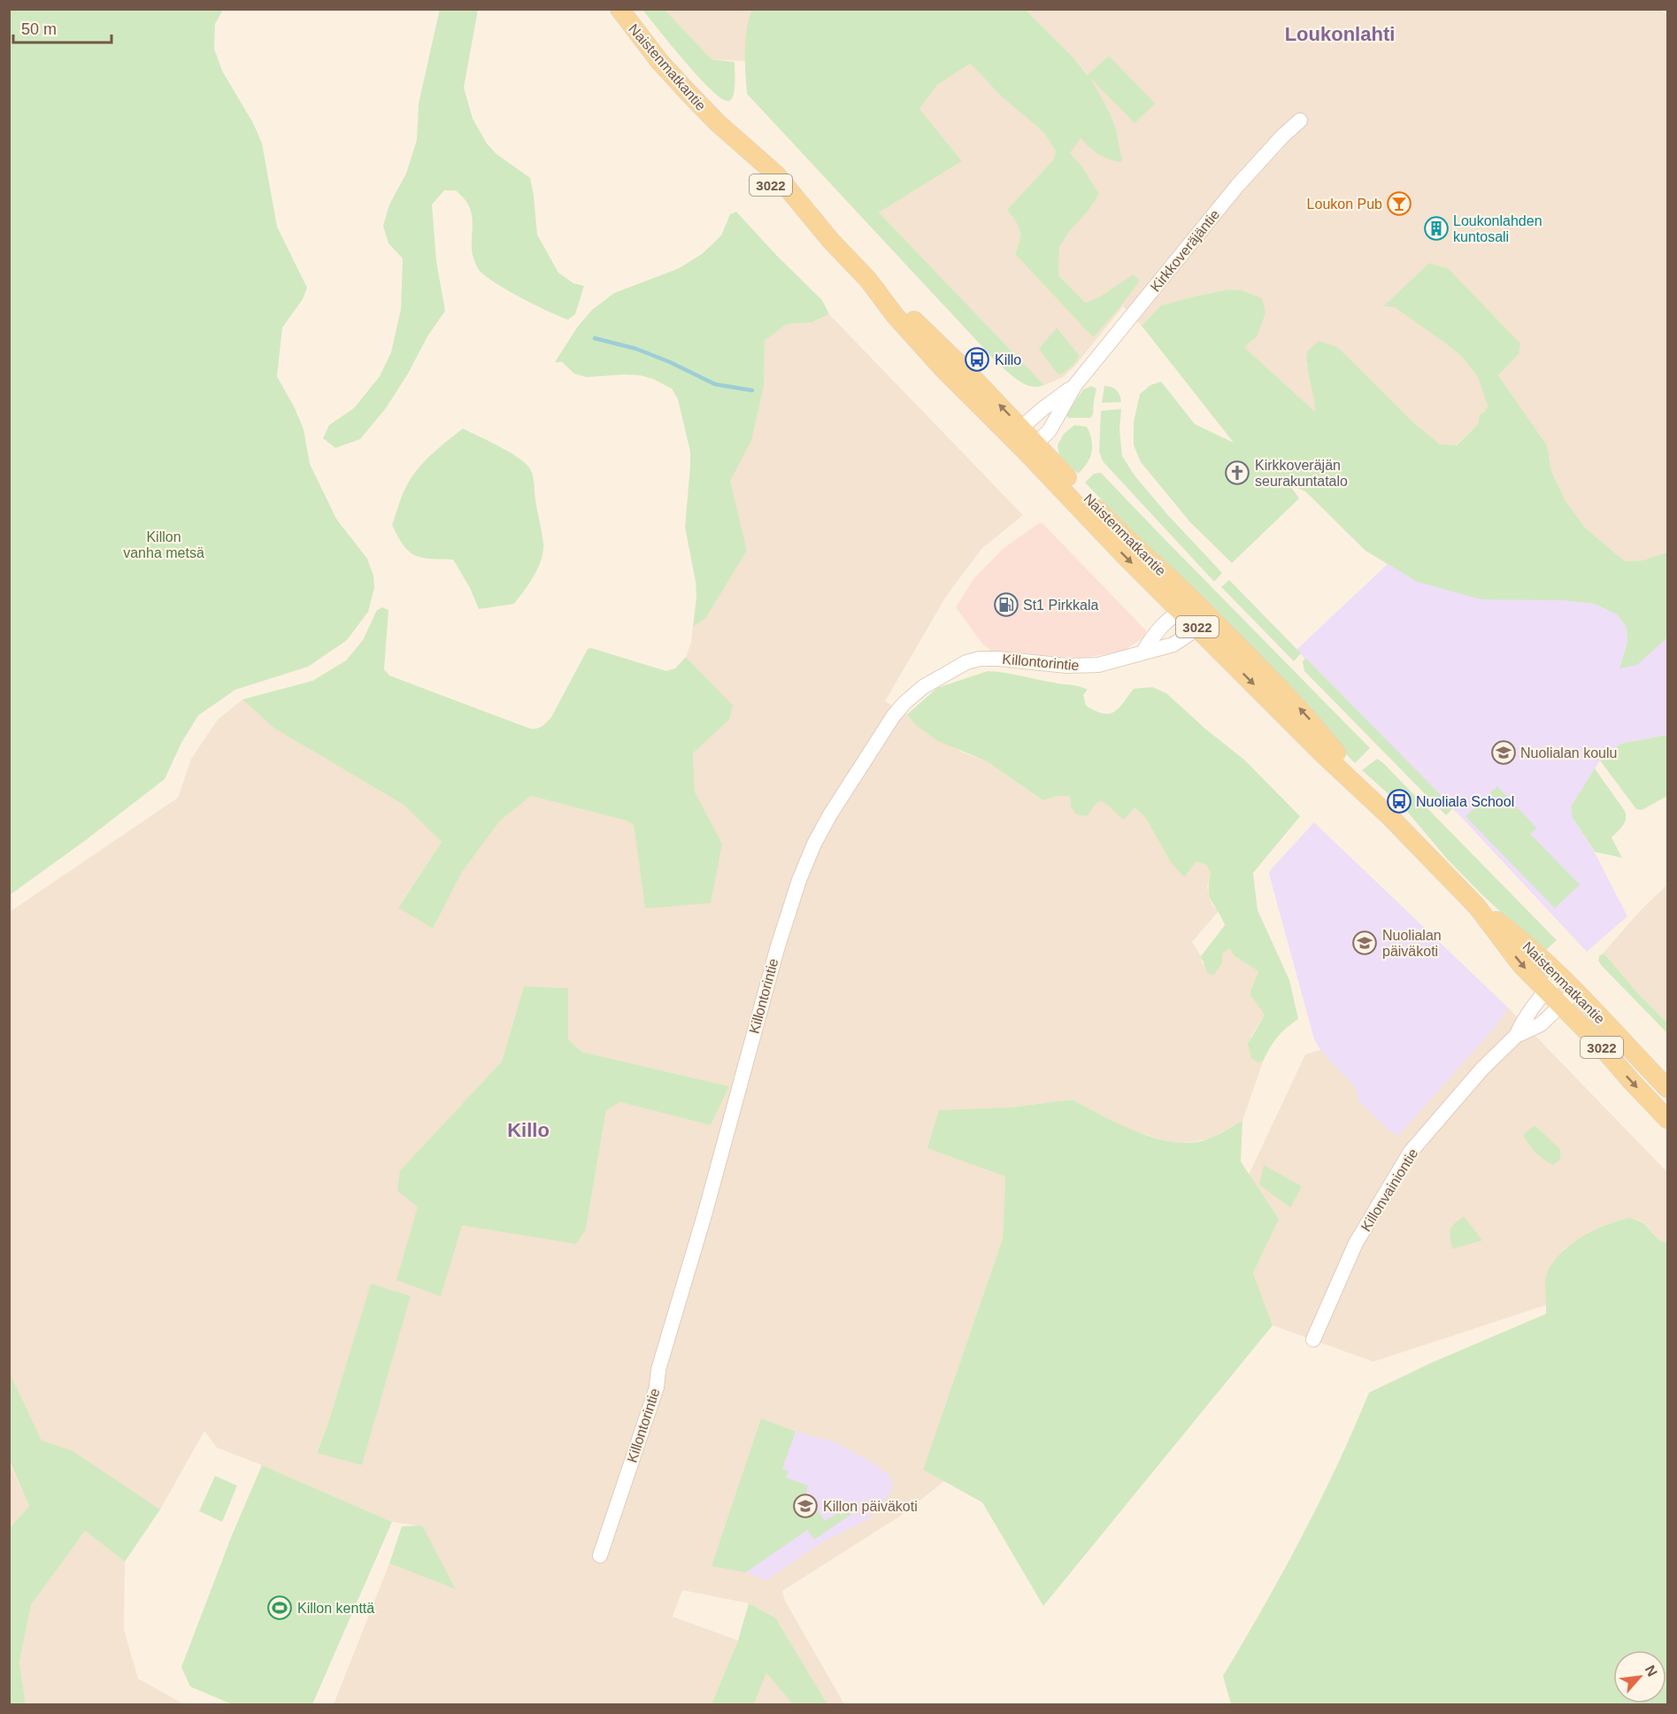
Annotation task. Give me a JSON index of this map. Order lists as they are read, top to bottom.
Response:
{
  "streets": {
    "main road": ["Naistenmatkantie", "3022"],
    "street": ["Kirkkoveräjäntie", "Killontorintie", "Killonvainiontie"]
  },
  "crossings": [
    ["Naistenmatkantie", "Kirkkoveräjäntie"],
    ["Naistenmatkantie", "Killontorintie"],
    ["Naistenmatkantie", "Killonvainiontie"]
  ],
  "districts": ["Loukonlahti", "Killo"],
  "parks": ["Killon vanha metsä"],
  "places": {
    "bar": ["Loukon Pub"],
    "building": ["Loukonlahden kuntosali"],
    "bus stop": ["Killo", "Nuoliala School"],
    "church": ["Kirkkoveräjän seurakuntatalo"],
    "fuel station": ["St1 Pirkkala"],
    "school or university": ["Nuolialan koulu", "Nuolialan päiväkoti", "Killon päiväkoti"],
    "sports": ["Killon kenttä"]
  },
  "scale_bar": "50 m",
  "north": "top right"
}
